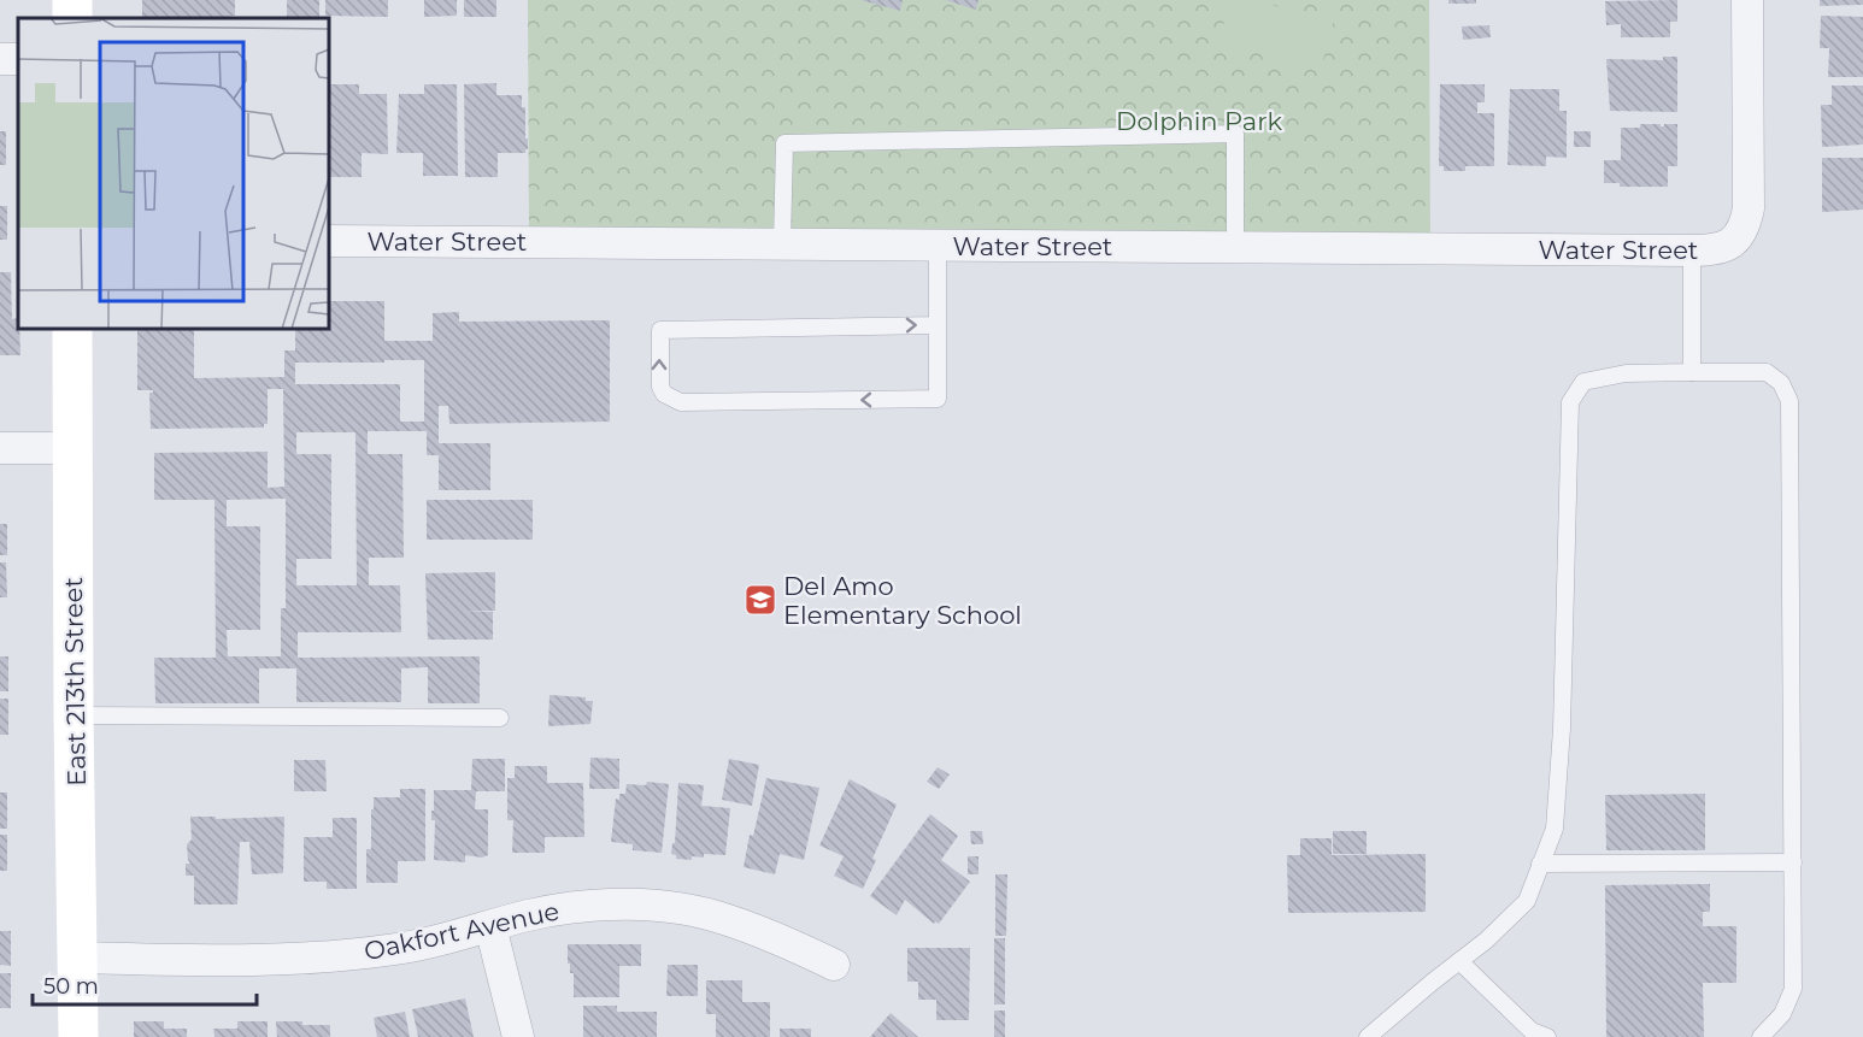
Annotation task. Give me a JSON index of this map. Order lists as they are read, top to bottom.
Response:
{
  "streets": {
    "street": ["Water Street", "East 213th Street", "Oakfort Avenue"]
  },
  "crossings": [
    ["East 213th Street", "Oakfort Avenue"]
  ],
  "parks": ["Dolphin Park"],
  "places": {
    "school or university": ["Del Amo Elementary School"]
  },
  "scale_bar": "50 m"
}
